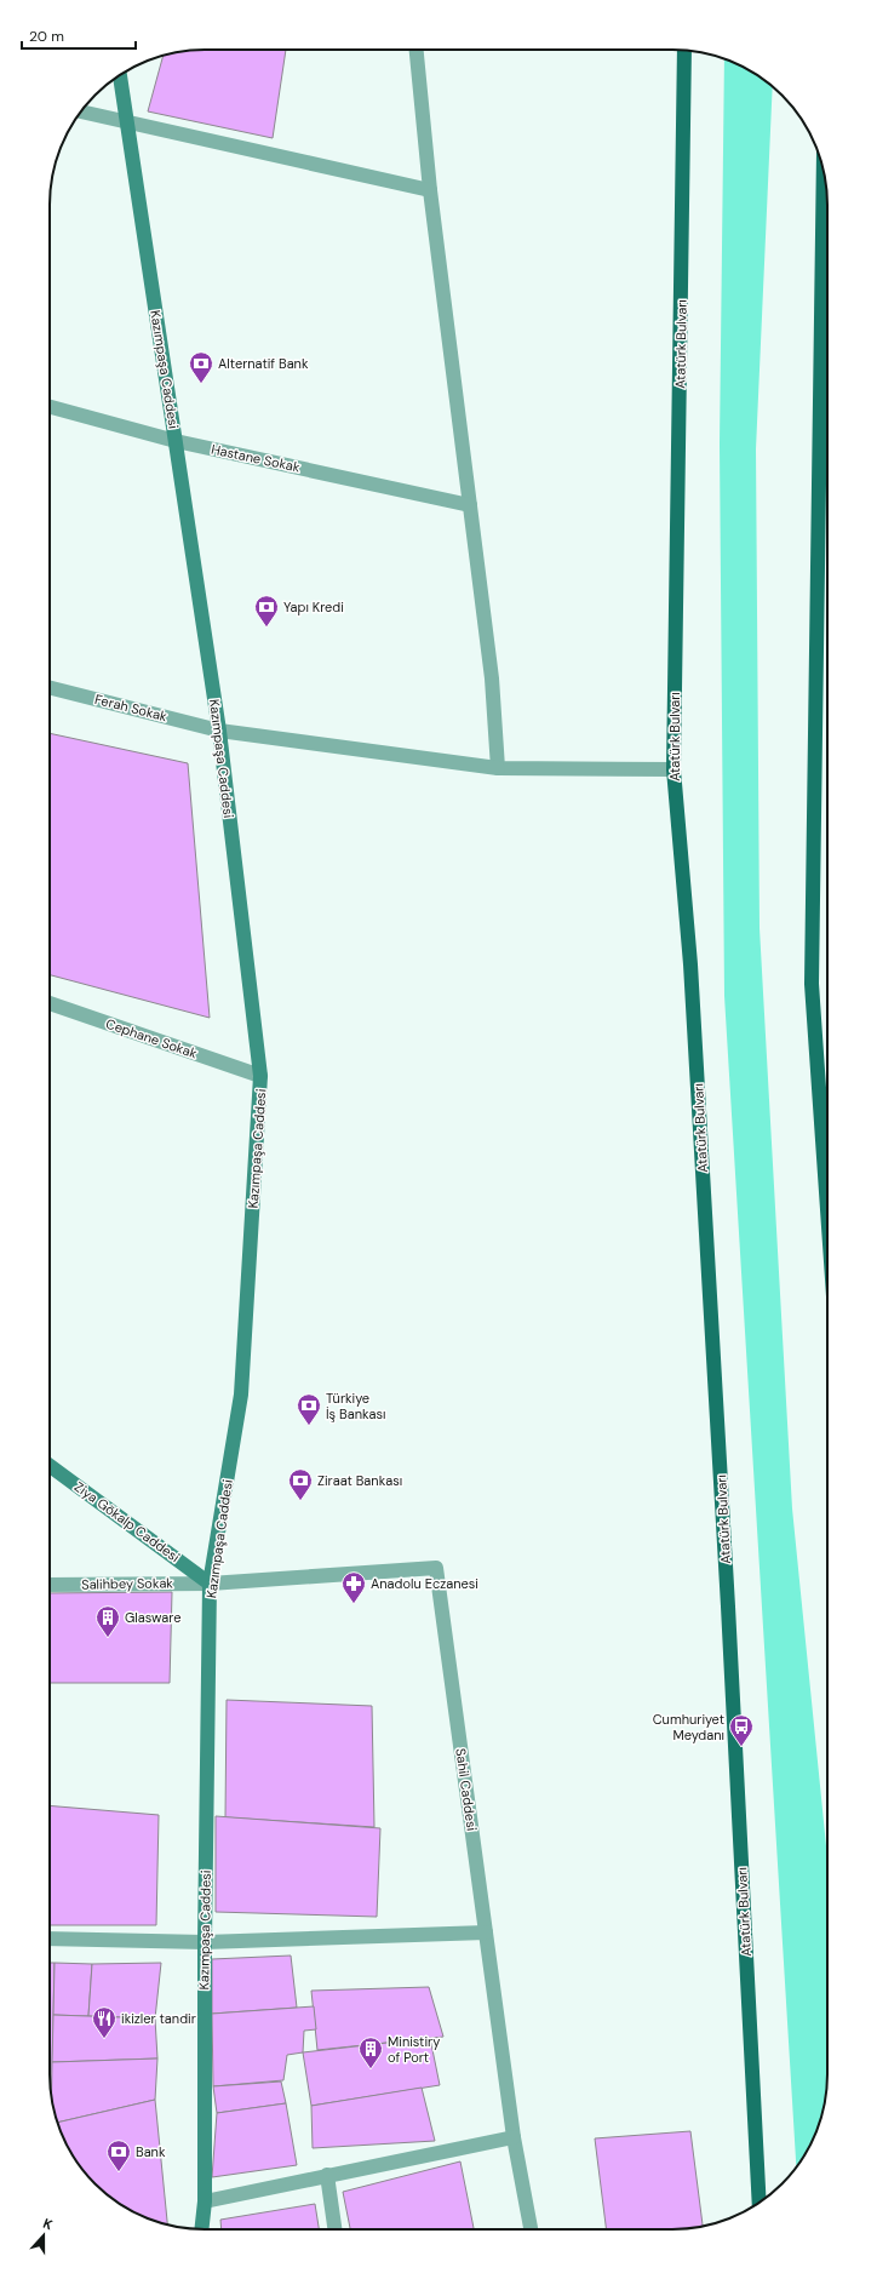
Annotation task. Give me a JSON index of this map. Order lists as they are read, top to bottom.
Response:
{
  "streets": {
    "main road": ["Atatürk Bulvarı", "Kazımpaşa Caddesi", "Ziya Gökalp Caddesi"],
    "street": [
      "Hastane Sokak",
      "Ferah Sokak",
      "Cephane Sokak",
      "Salihbey Sokak",
      "Sahil Caddesi"
    ]
  },
  "crossings": [
    ["Atatürk Bulvarı", "Ferah Sokak"],
    ["Kazımpaşa Caddesi", "Hastane Sokak"],
    ["Kazımpaşa Caddesi", "Ferah Sokak"],
    ["Kazımpaşa Caddesi", "Cephane Sokak"],
    ["Kazımpaşa Caddesi", "Ziya Gökalp Caddesi"],
    ["Kazımpaşa Caddesi", "Salihbey Sokak"],
    ["Kazımpaşa Caddesi", "Sahil Caddesi"],
    ["Ziya Gökalp Caddesi", "Salihbey Sokak"],
    ["Ziya Gökalp Caddesi", "Sahil Caddesi"],
    ["Salihbey Sokak", "Sahil Caddesi"]
  ],
  "places": {
    "bank": [
      "Alternatif Bank",
      "Yapı Kredi",
      "Türkiye İş Bankası",
      "Ziraat Bankası",
      "Bank"
    ],
    "pharmacy": ["Anadolu Eczanesi"],
    "building": ["Glasware", "Ministiry of Port"],
    "bus stop": ["Cumhuriyet Meydanı"],
    "restaurant": ["ikizler tandir"]
  },
  "scale_bar": "20 m",
  "north": "top"
}
